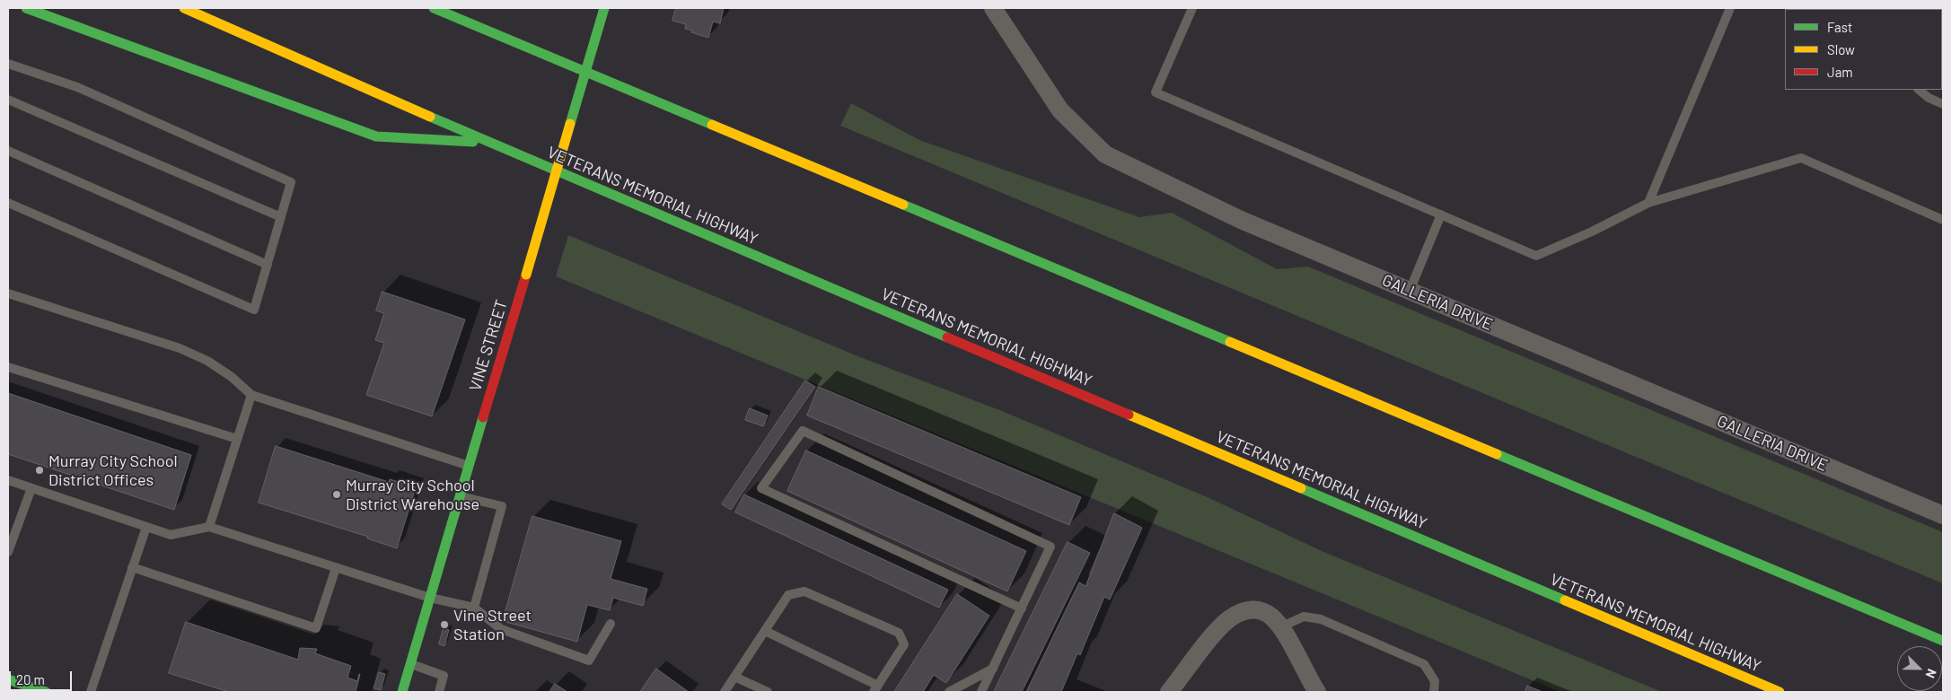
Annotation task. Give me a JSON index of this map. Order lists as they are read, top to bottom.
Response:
{
  "streets": {
    "main road": ["VETERANS MEMORIAL HIGHWAY", "VINE STREET"],
    "street": ["GALLERIA DRIVE"]
  },
  "places": ["Murray City School District Offices", "Murray City School District Warehouse", "Vine Street Station"],
  "legend": ["Fast", "Slow", "Jam"],
  "scale_bar": "20 m",
  "north": "bottom right"
}
